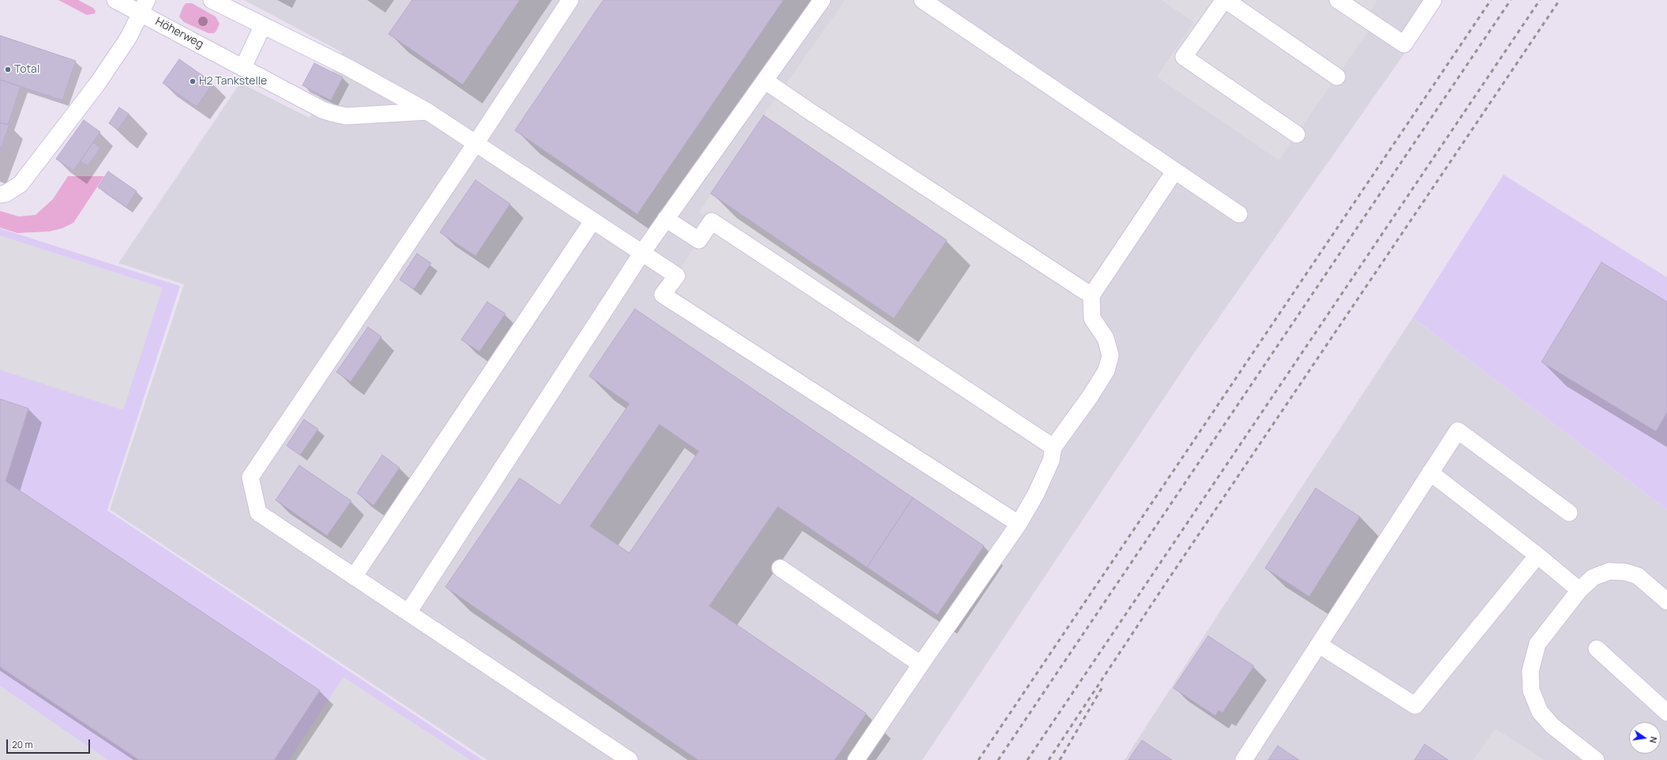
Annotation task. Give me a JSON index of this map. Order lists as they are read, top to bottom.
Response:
{
  "streets": {
    "lane": ["Höherweg"]
  },
  "places": ["Total", "H2 Tankstelle"],
  "scale_bar": "20 m",
  "north": "right"
}
